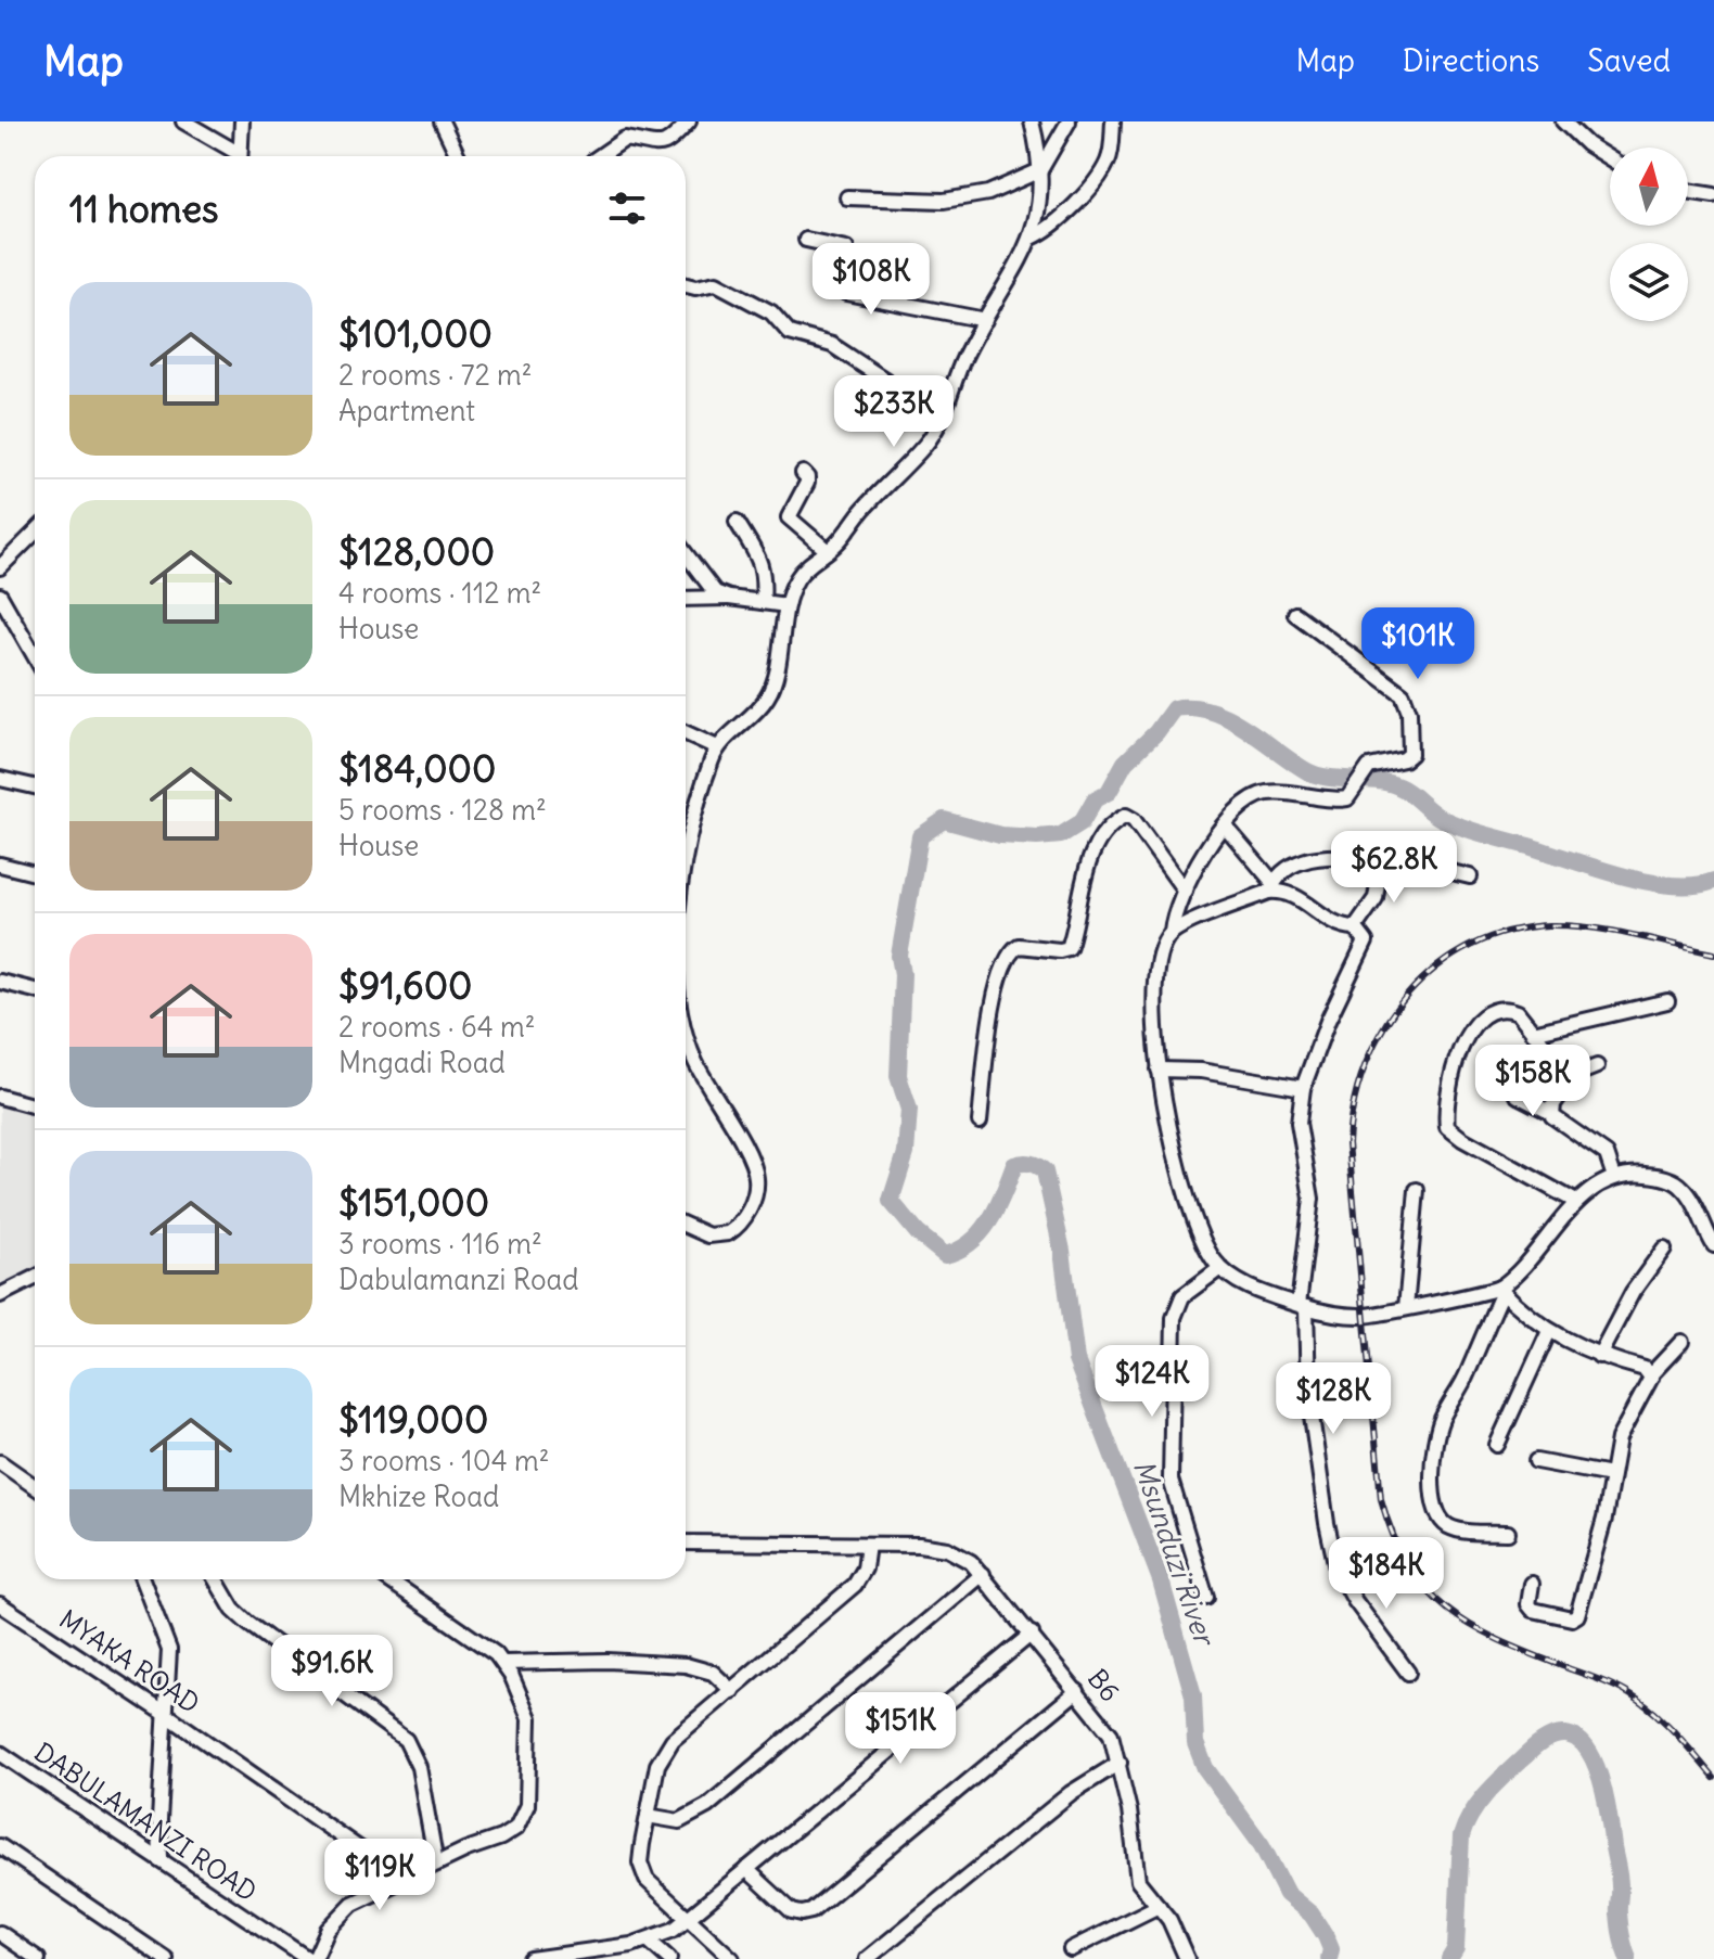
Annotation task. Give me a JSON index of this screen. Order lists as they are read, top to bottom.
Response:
{
  "streets": {
    "street": ["MYAKA ROAD", "B6", "DABULAMANZI ROAD"]
  },
  "water": ["Msunduzi River"],
  "north": "top",
  "page": {
    "header": "Map",
    "nav": ["Map", "Directions", "Saved"],
    "heading": "11 homes",
    "price": [
      "$108K",
      "$233K",
      "$101K",
      "$62.8K",
      "$158K",
      "$124K",
      "$128K",
      "$184K",
      "$91.6K",
      "$151K",
      "$119K"
    ],
    "list": [
      {
        "name": "$101,000",
        "note": "2 rooms · 72 m² · Apartment"
      },
      {
        "name": "$128,000",
        "note": "4 rooms · 112 m² · House"
      },
      {
        "name": "$184,000",
        "note": "5 rooms · 128 m² · House"
      },
      {
        "name": "$91,600",
        "note": "2 rooms · 64 m² · Mngadi Road"
      },
      {
        "name": "$151,000",
        "note": "3 rooms · 116 m² · Dabulamanzi Road"
      },
      {
        "name": "$119,000",
        "note": "3 rooms · 104 m² · Mkhize Road"
      }
    ]
  }
}
